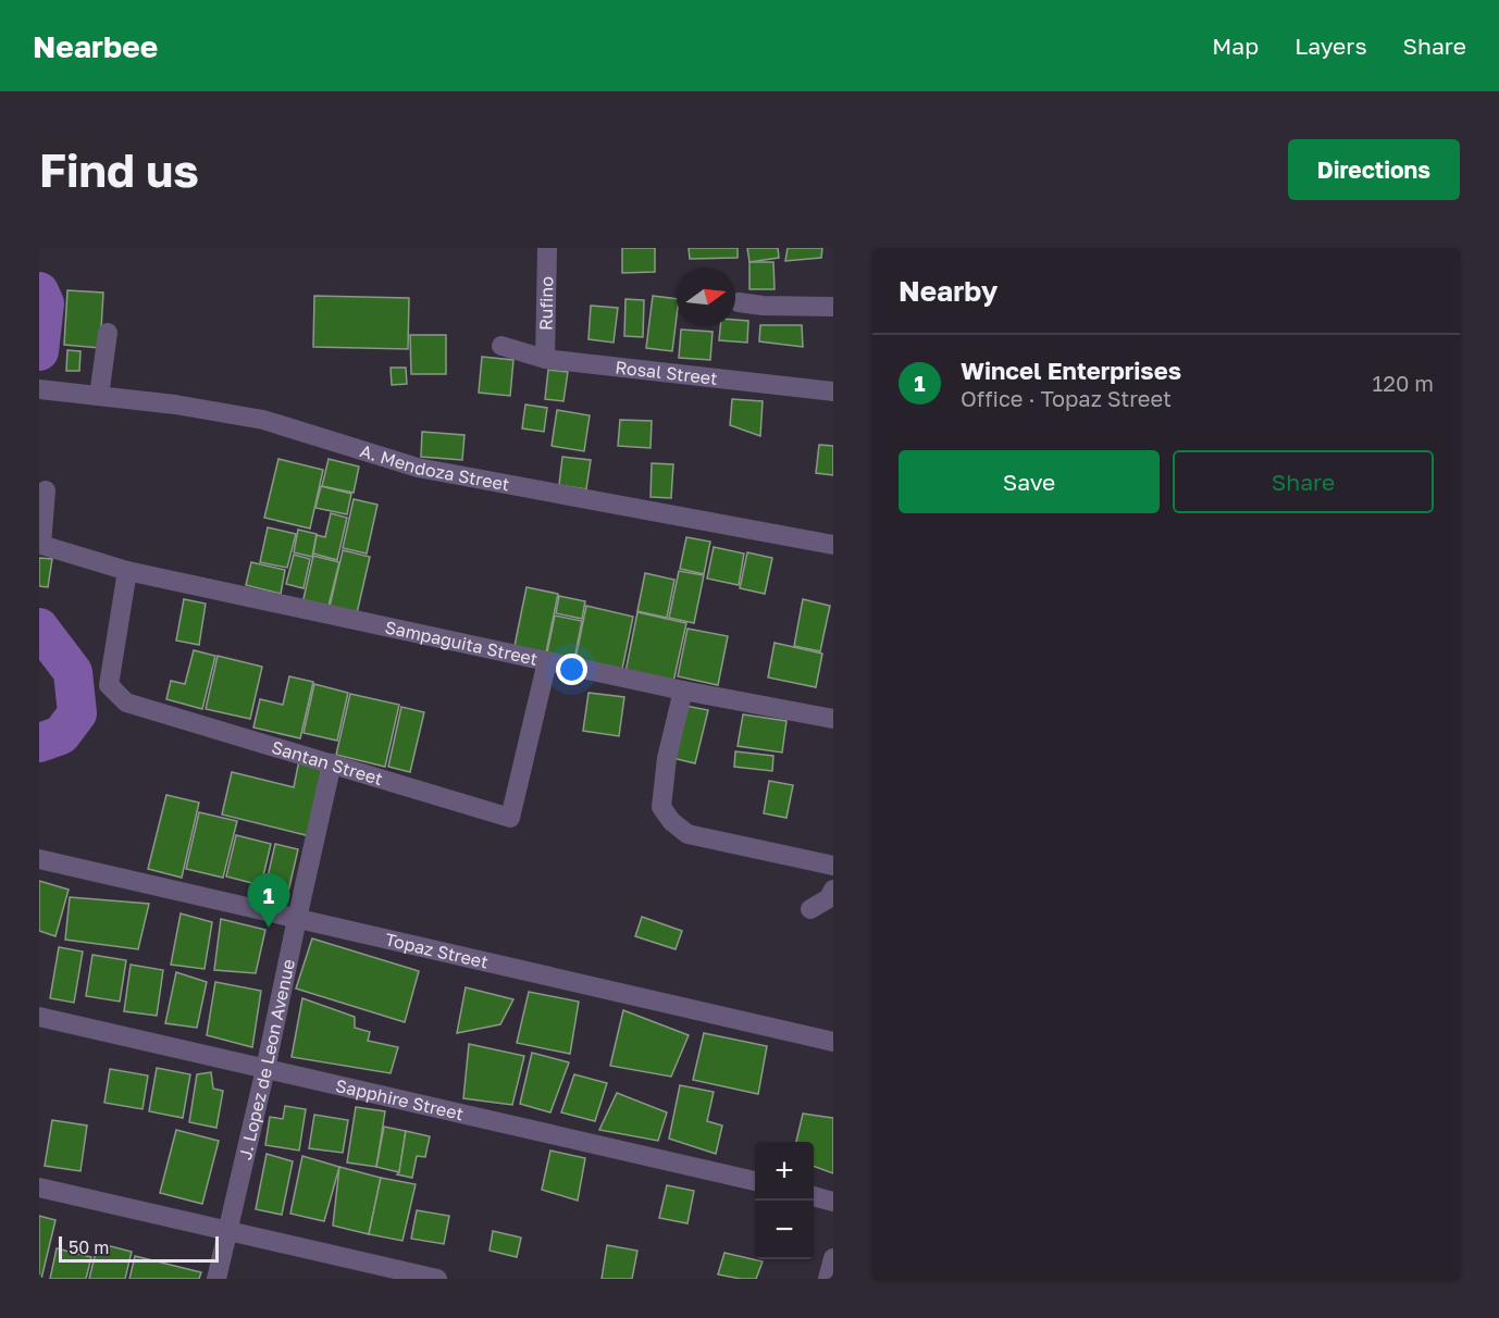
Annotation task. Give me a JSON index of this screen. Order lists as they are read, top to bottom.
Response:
{
  "streets": {
    "street": [
      "Rufino",
      "Rosal Street",
      "A. Mendoza Street",
      "Sampaguita Street",
      "Santan Street",
      "Topaz Street",
      "J. Lopez de Leon Avenue",
      "Sapphire Street"
    ]
  },
  "crossings": [
    ["Rufino", "Rosal Street"],
    ["Sampaguita Street", "Santan Street"],
    ["Santan Street", "J. Lopez de Leon Avenue"],
    ["Topaz Street", "J. Lopez de Leon Avenue"],
    ["J. Lopez de Leon Avenue", "Sapphire Street"]
  ],
  "scale_bar": "50 m",
  "north": "right",
  "page": {
    "header": "Nearbee",
    "nav": ["Map", "Layers", "Share"],
    "buttons": [
      "Directions",
      ["Save", "Share"]
    ],
    "title": "Find us",
    "heading": "Nearby",
    "list": [
      {
        "mark": "1",
        "name": "Wincel Enterprises",
        "note": "Office · Topaz Street",
        "value": "120 m"
      }
    ],
    "pins": "1",
    "map_buttons": ["+", "−"],
    "scale": "50 m"
  }
}
